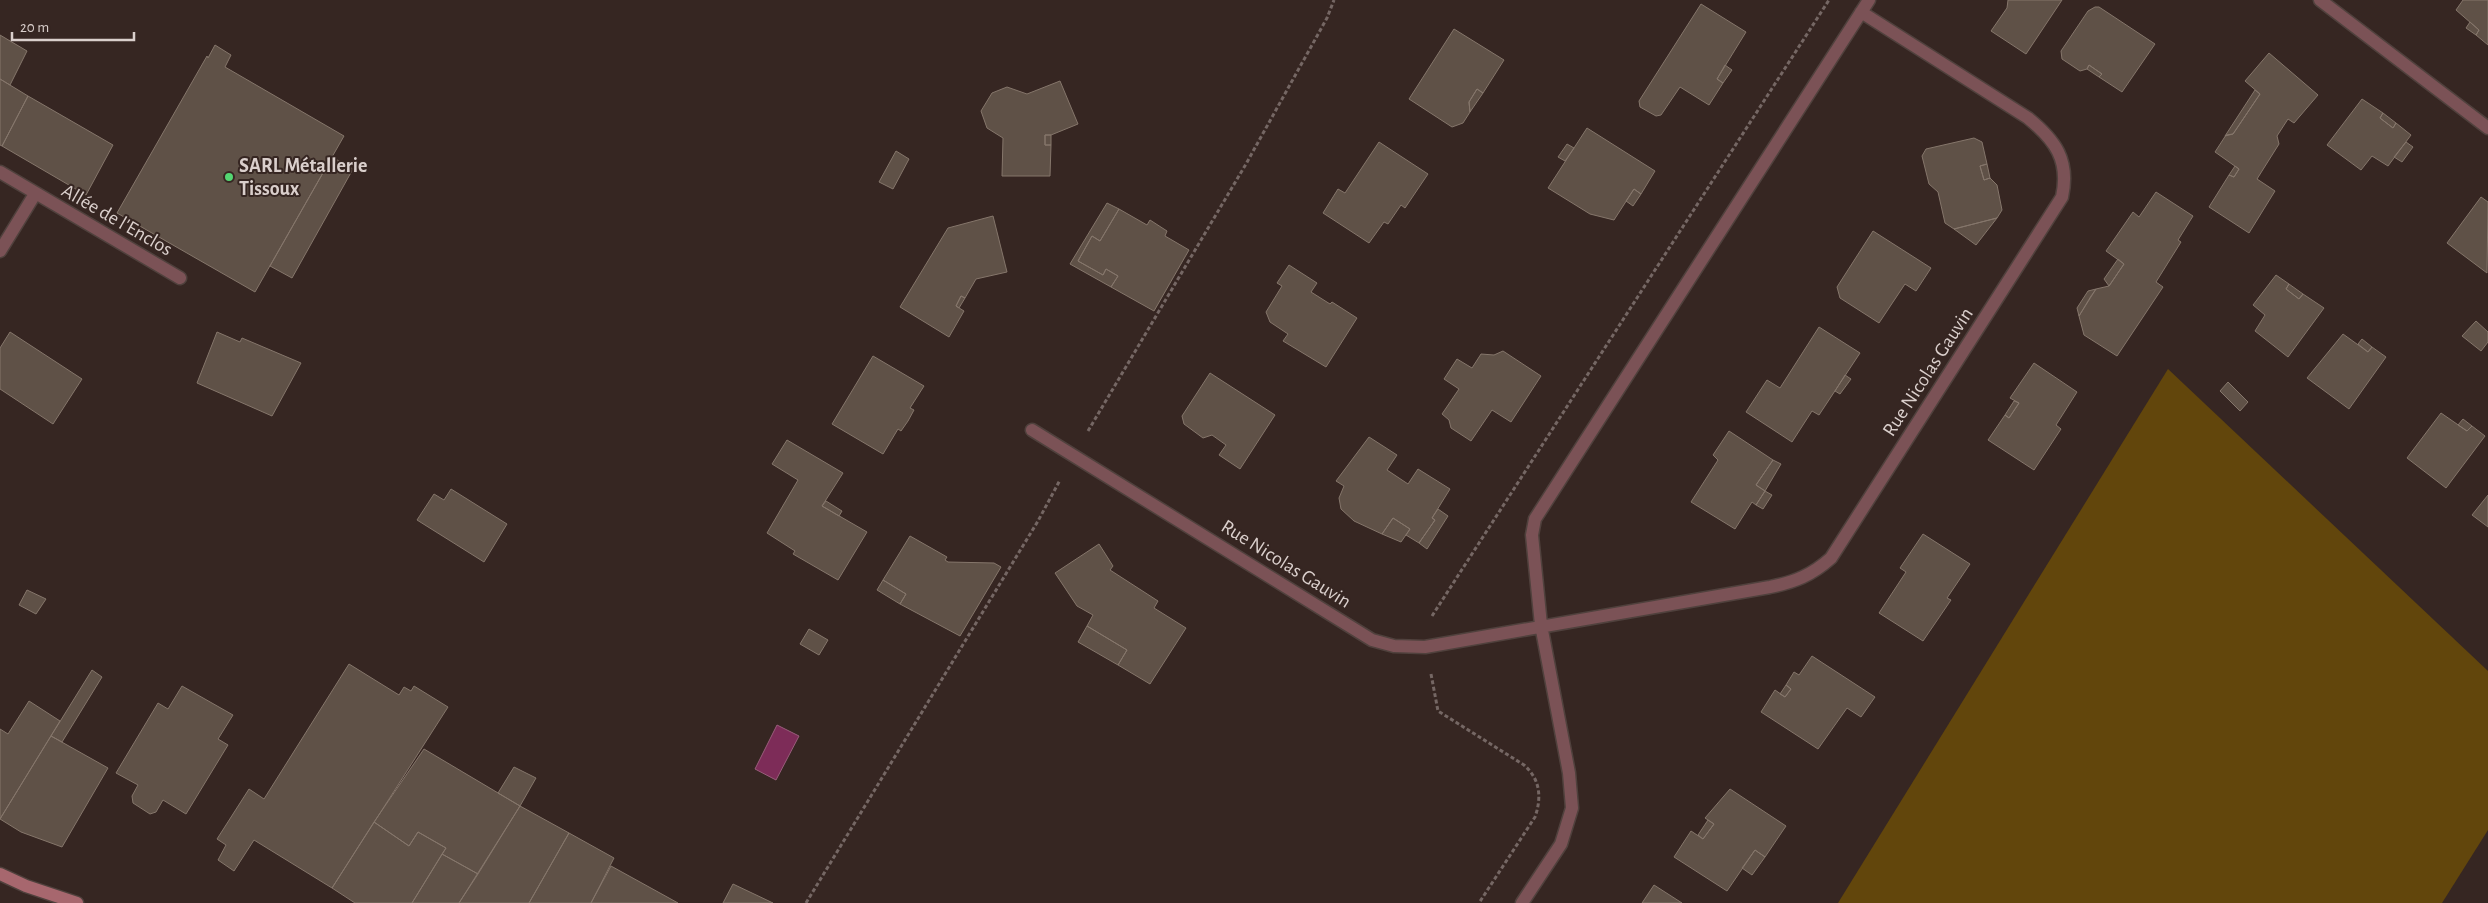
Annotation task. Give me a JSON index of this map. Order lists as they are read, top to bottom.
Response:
{
  "streets": {
    "street": ["Allée de l'Enclos", "Rue Nicolas Gauvin"]
  },
  "places": ["SARL Métallerie Tissoux"],
  "scale_bar": "20 m"
}
